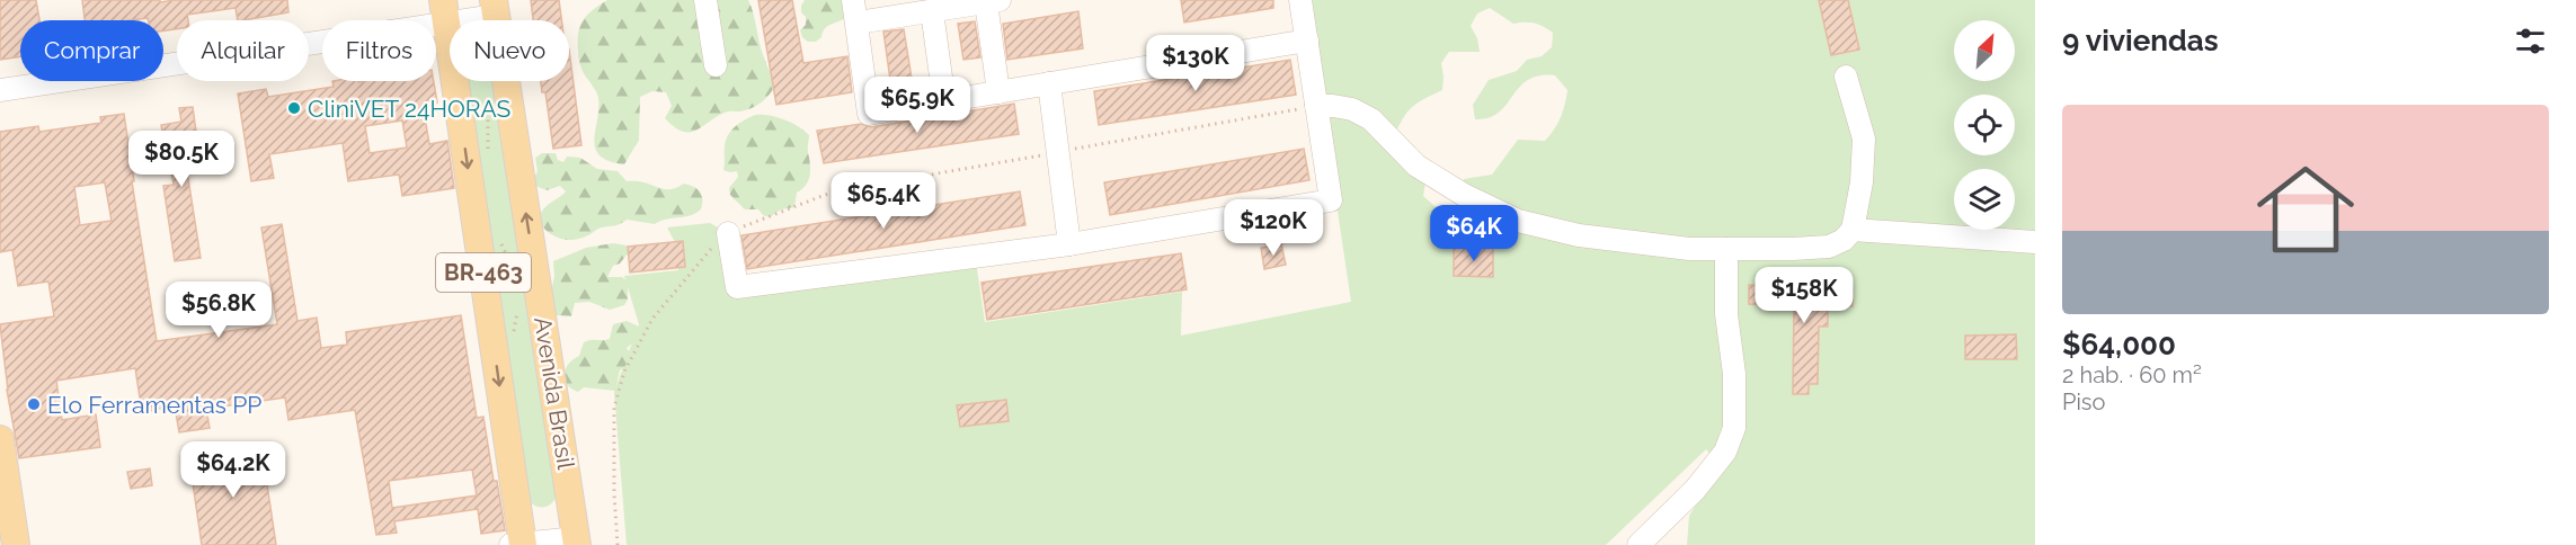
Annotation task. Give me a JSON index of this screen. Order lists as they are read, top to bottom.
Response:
{
  "streets": {
    "main road": ["BR-463", "Avenida Brasil"]
  },
  "places": ["CliniVET 24HORAS", "Elo Ferramentas PP"],
  "north": "top right",
  "page": {
    "heading": "9 viviendas",
    "chip": [
      "Comprar",
      "Alquilar",
      "Filtros",
      "Nuevo"
    ],
    "price": [
      "$130K",
      "$65.9K",
      "$80.5K",
      "$65.4K",
      "$120K",
      "$64K",
      "$158K",
      "$56.8K",
      "$64.2K"
    ],
    "list": [
      {
        "name": "$64,000",
        "note": "2 hab. · 60 m² · Piso"
      }
    ]
  }
}
